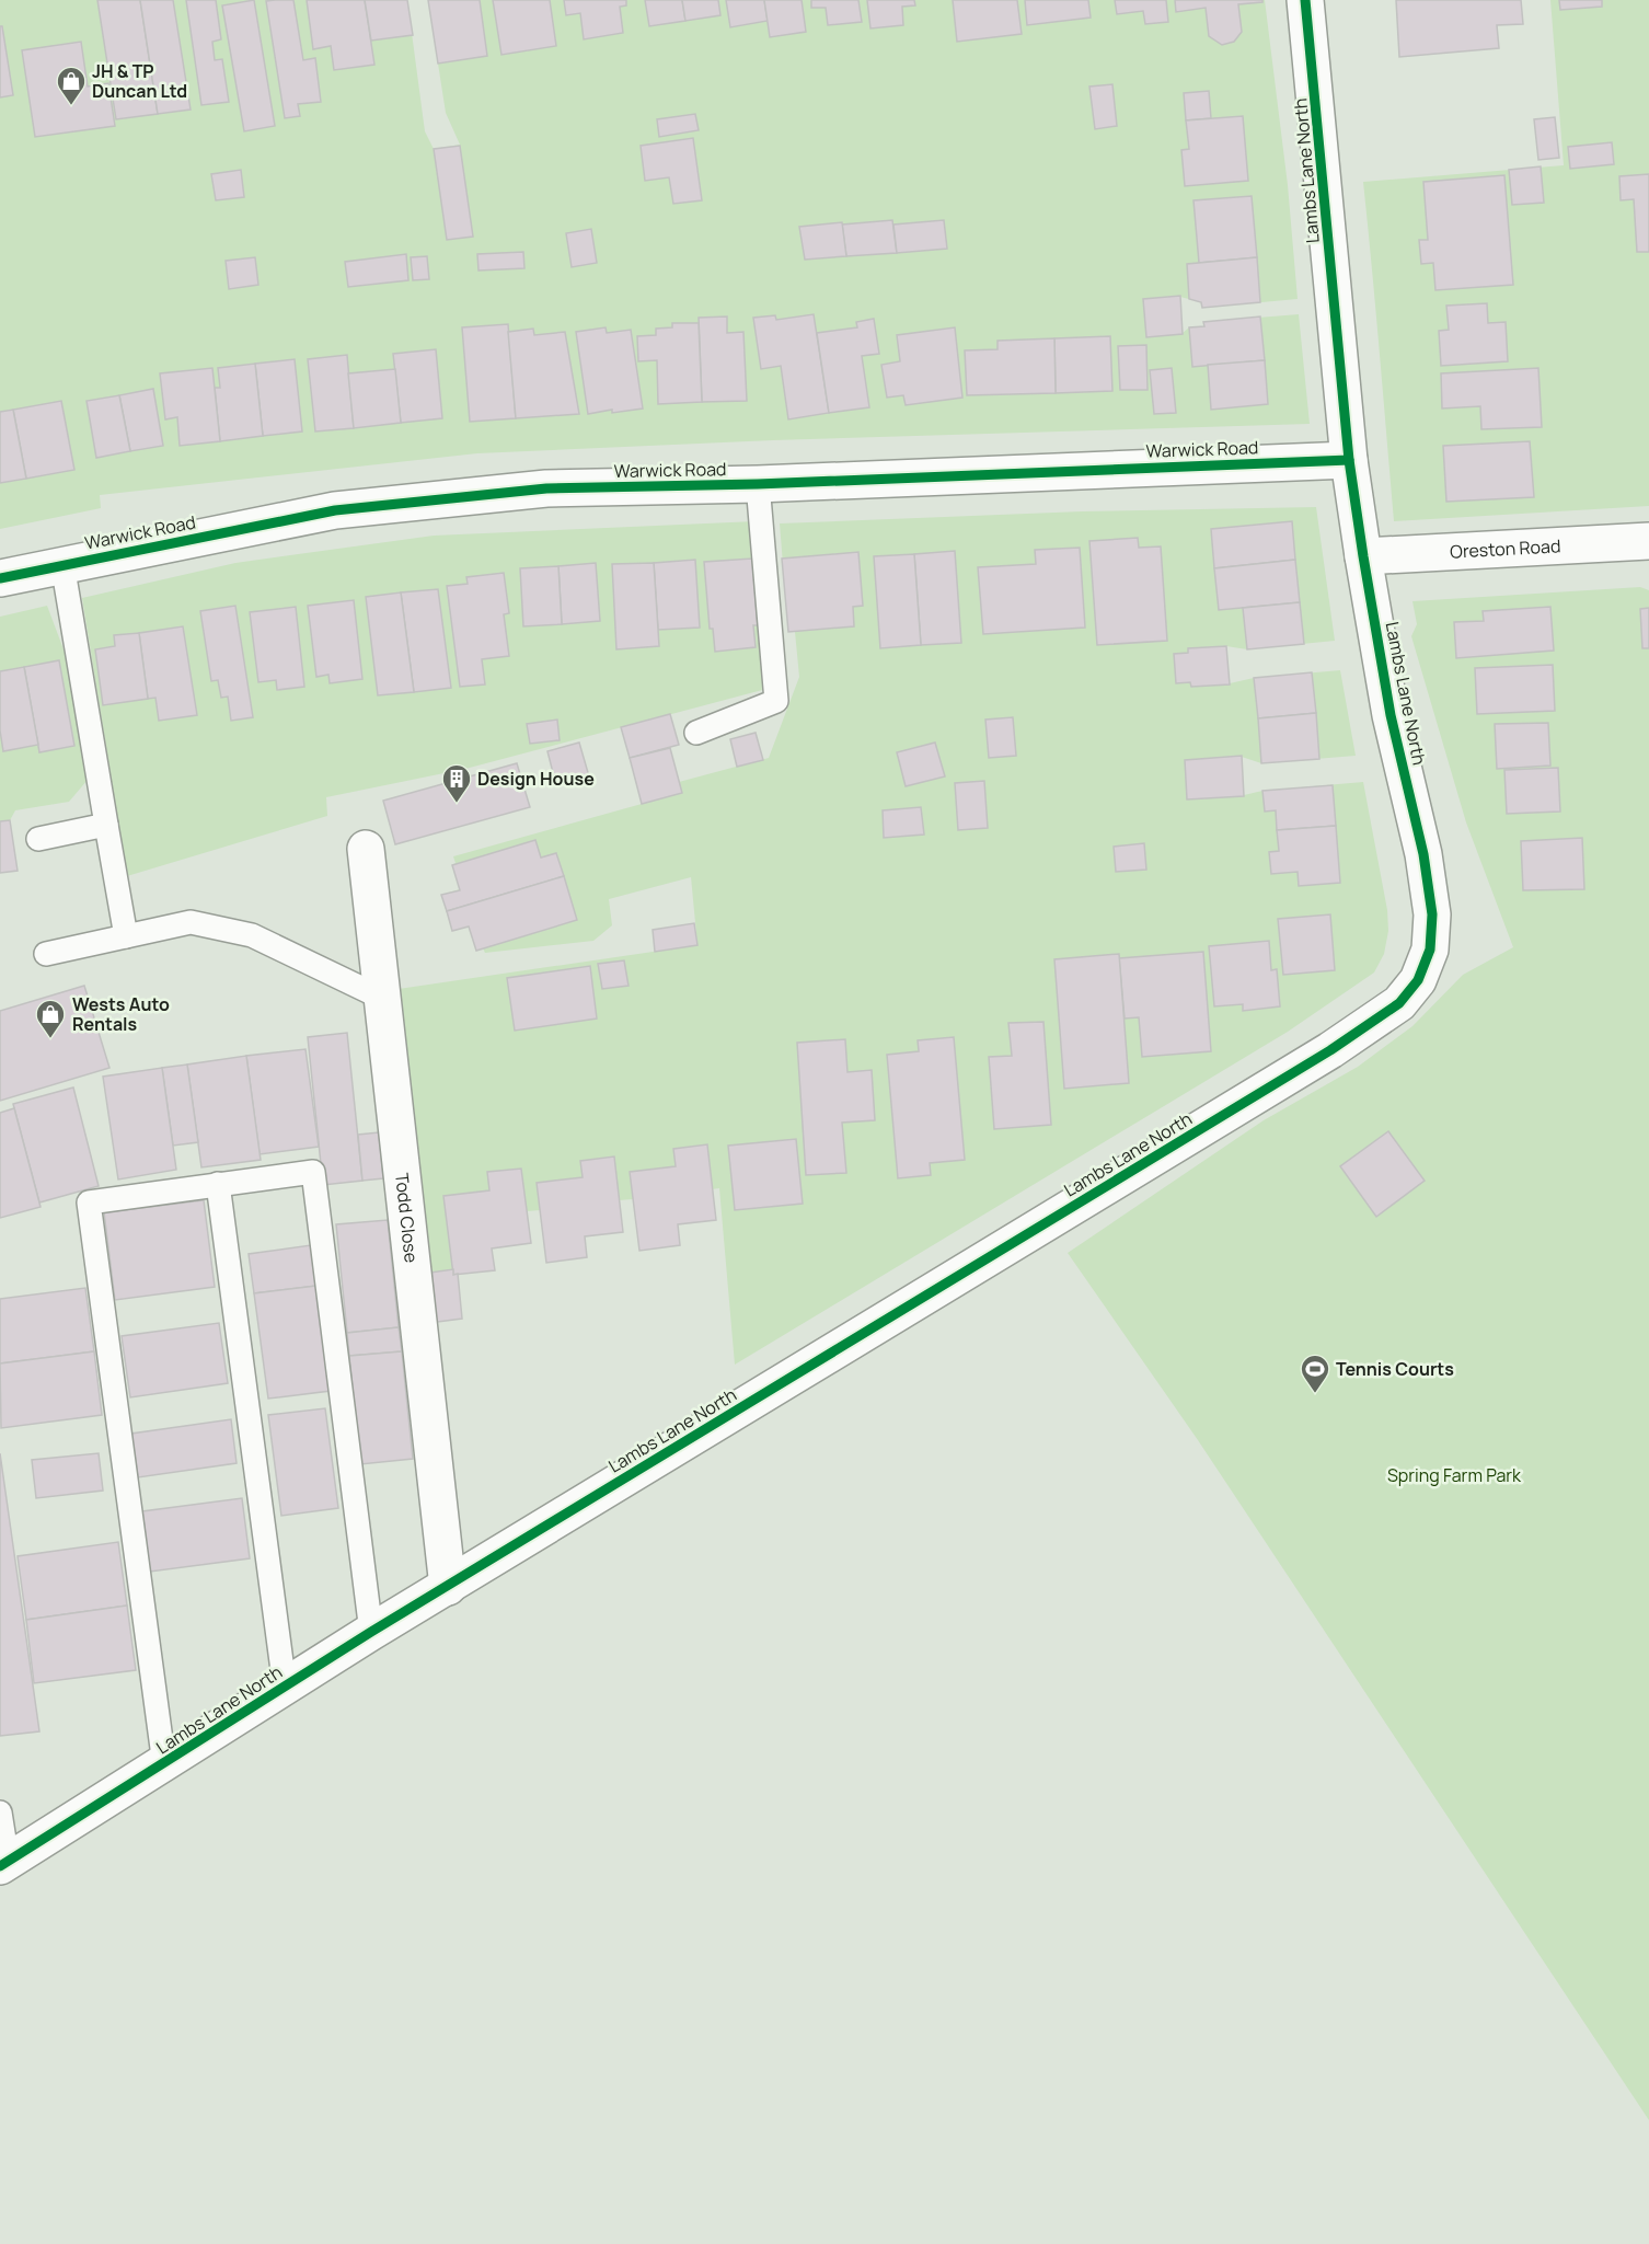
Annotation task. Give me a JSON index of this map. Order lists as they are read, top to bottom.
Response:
{
  "streets": {
    "street": [
      "Lambs Lane North",
      "Warwick Road",
      "Oreston Road",
      "Todd Close"
    ]
  },
  "crossings": [
    ["Lambs Lane North", "Warwick Road"],
    ["Lambs Lane North", "Oreston Road"],
    ["Lambs Lane North", "Todd Close"]
  ],
  "parks": ["Spring Farm Park"],
  "places": {
    "shop": ["JH & TP Duncan Ltd", "Wests Auto Rentals"],
    "building": ["Design House"],
    "sports": ["Tennis Courts"]
  }
}
